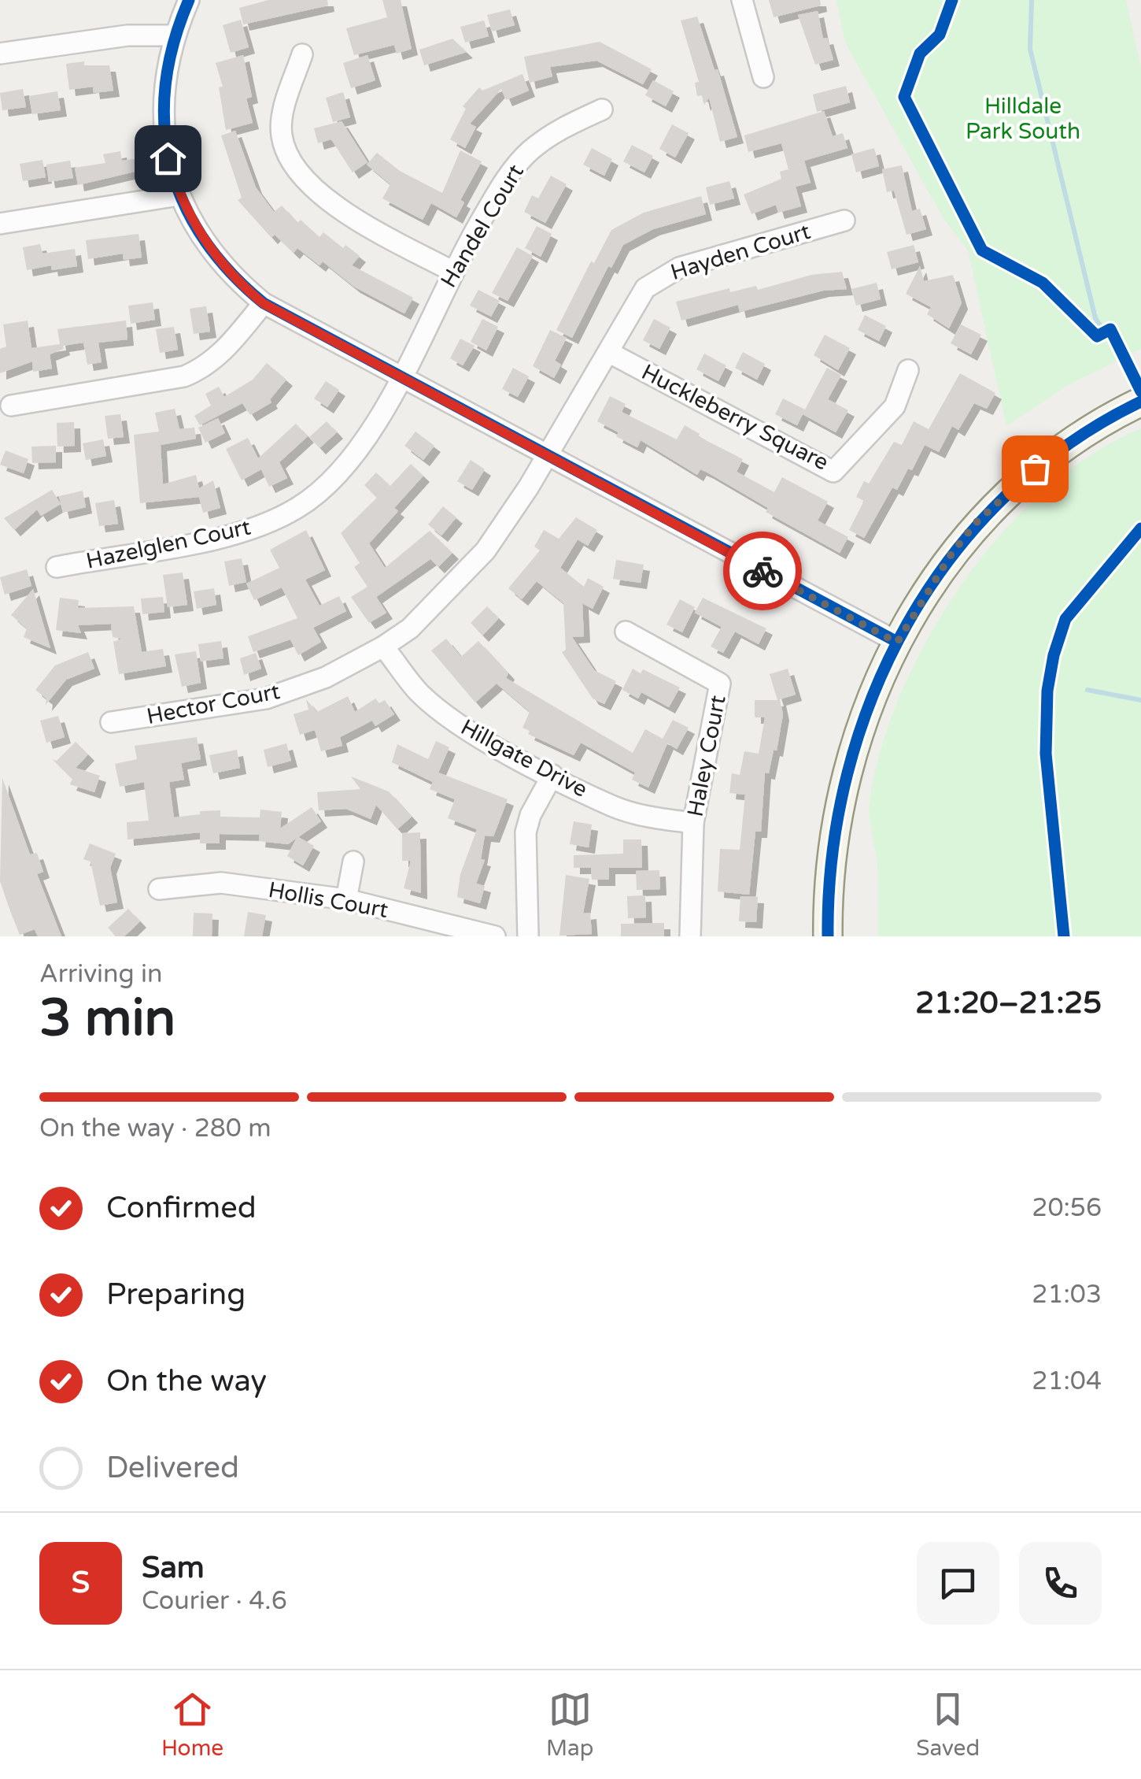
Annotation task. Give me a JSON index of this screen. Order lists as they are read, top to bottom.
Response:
{
  "streets": {
    "street": [
      "Handel Court",
      "Hayden Court",
      "Huckleberry Square",
      "Hazelglen Court",
      "Hector Court",
      "Haley Court",
      "Hillgate Drive",
      "Hollis Court"
    ]
  },
  "crossings": [
    ["Handel Court", "Hazelglen Court"],
    ["Hayden Court", "Huckleberry Square"],
    ["Hayden Court", "Hector Court"],
    ["Hector Court", "Hillgate Drive"],
    ["Haley Court", "Hillgate Drive"]
  ],
  "parks": ["Hilldale Park South"],
  "page": {
    "heading": ["3 min", "Arriving in", "21:20–21:25"],
    "panel": ["Sam", "Courier · 4.6"],
    "bar": "On the way · 280 m",
    "list": [
      ["Confirmed", "20:56"],
      ["Preparing", "21:03"],
      ["On the way", "21:04"],
      "Delivered"
    ],
    "round": "S",
    "tabs": ["Home", "Map", "Saved"]
  }
}
